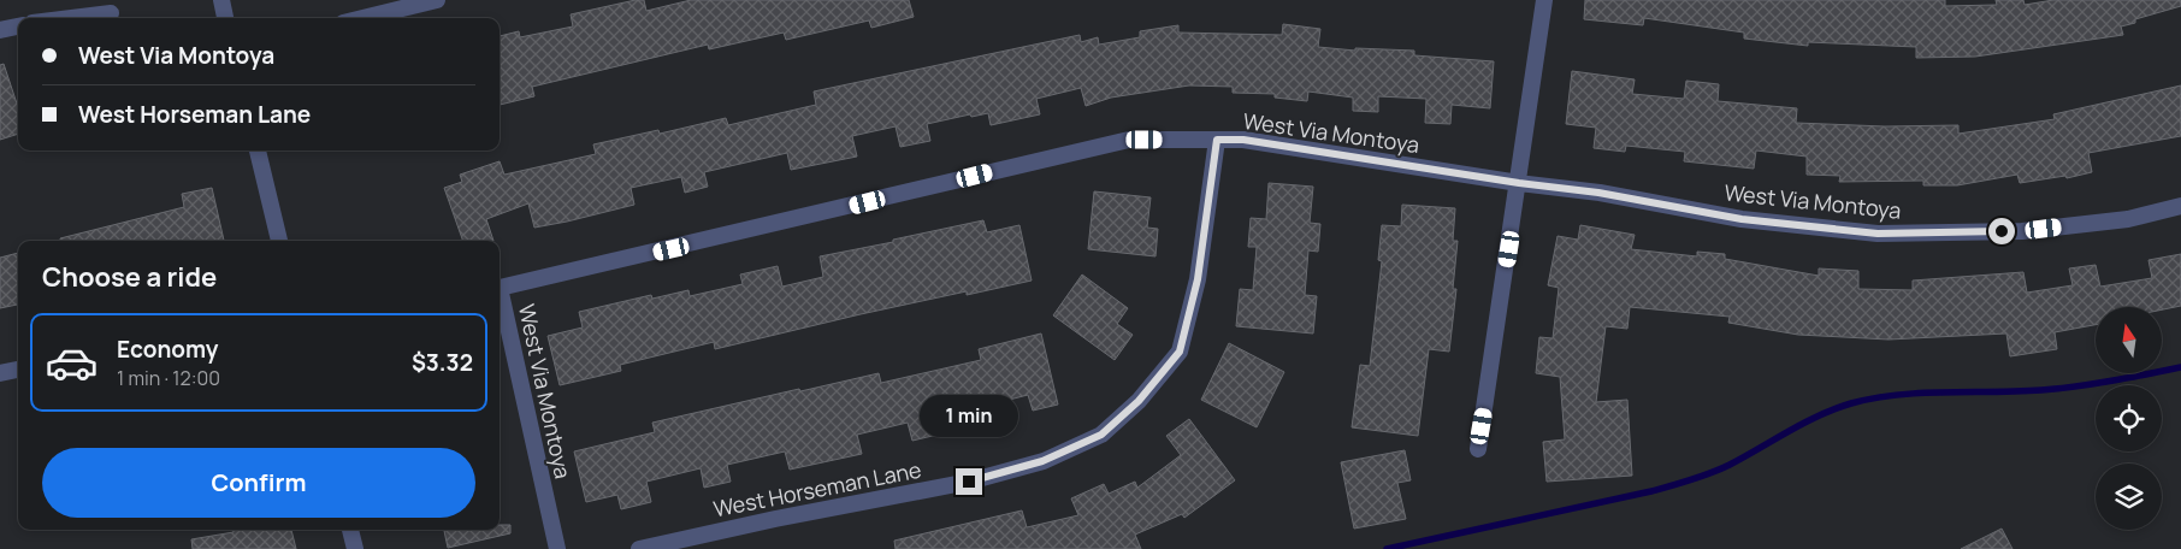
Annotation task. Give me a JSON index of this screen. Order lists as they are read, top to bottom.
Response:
{
  "streets": {
    "street": ["West Via Montoya", "West Horseman Lane"]
  },
  "crossings": [
    ["West Via Montoya", "West Horseman Lane"]
  ],
  "north": "top",
  "page": {
    "banner": ["West Via Montoya", "West Horseman Lane"],
    "heading": "Choose a ride",
    "list": [
      {
        "name": "Economy",
        "note": "1 min · 12:00",
        "value": "$3.32"
      }
    ],
    "bubble": "1 min",
    "buttons": "Confirm"
  }
}
